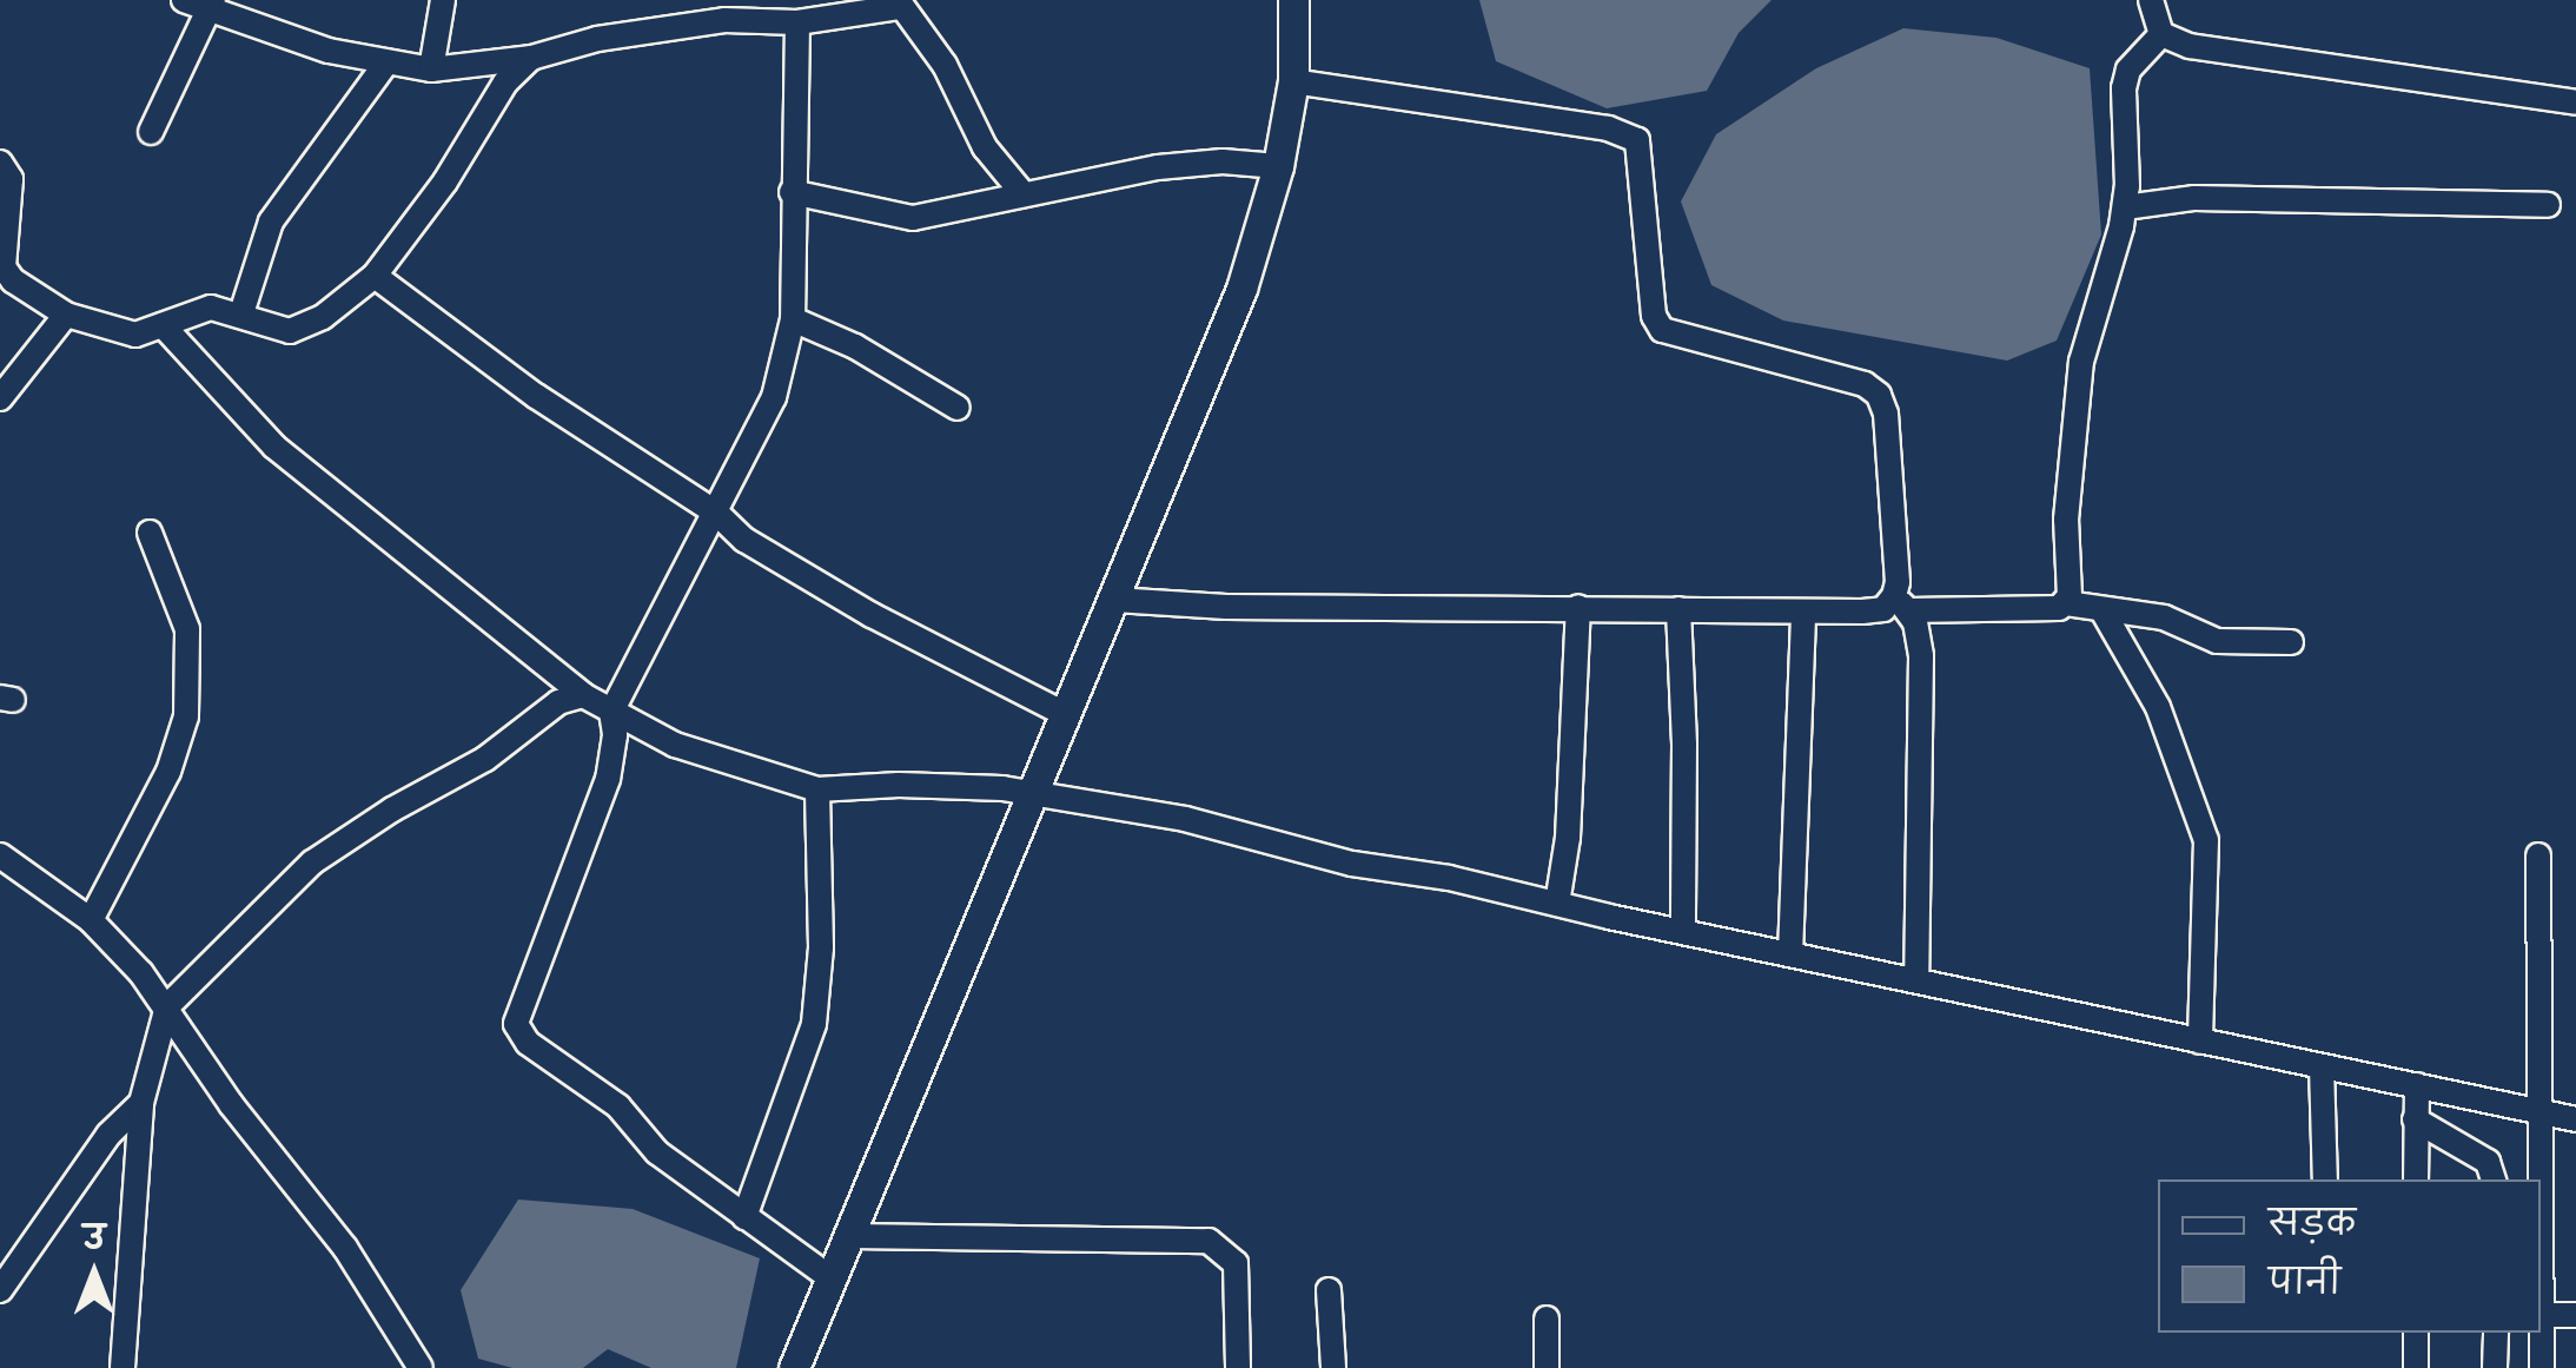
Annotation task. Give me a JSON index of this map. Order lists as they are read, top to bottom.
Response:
{
  "legend": ["सड़क", "पानी"],
  "north": "top"
}
